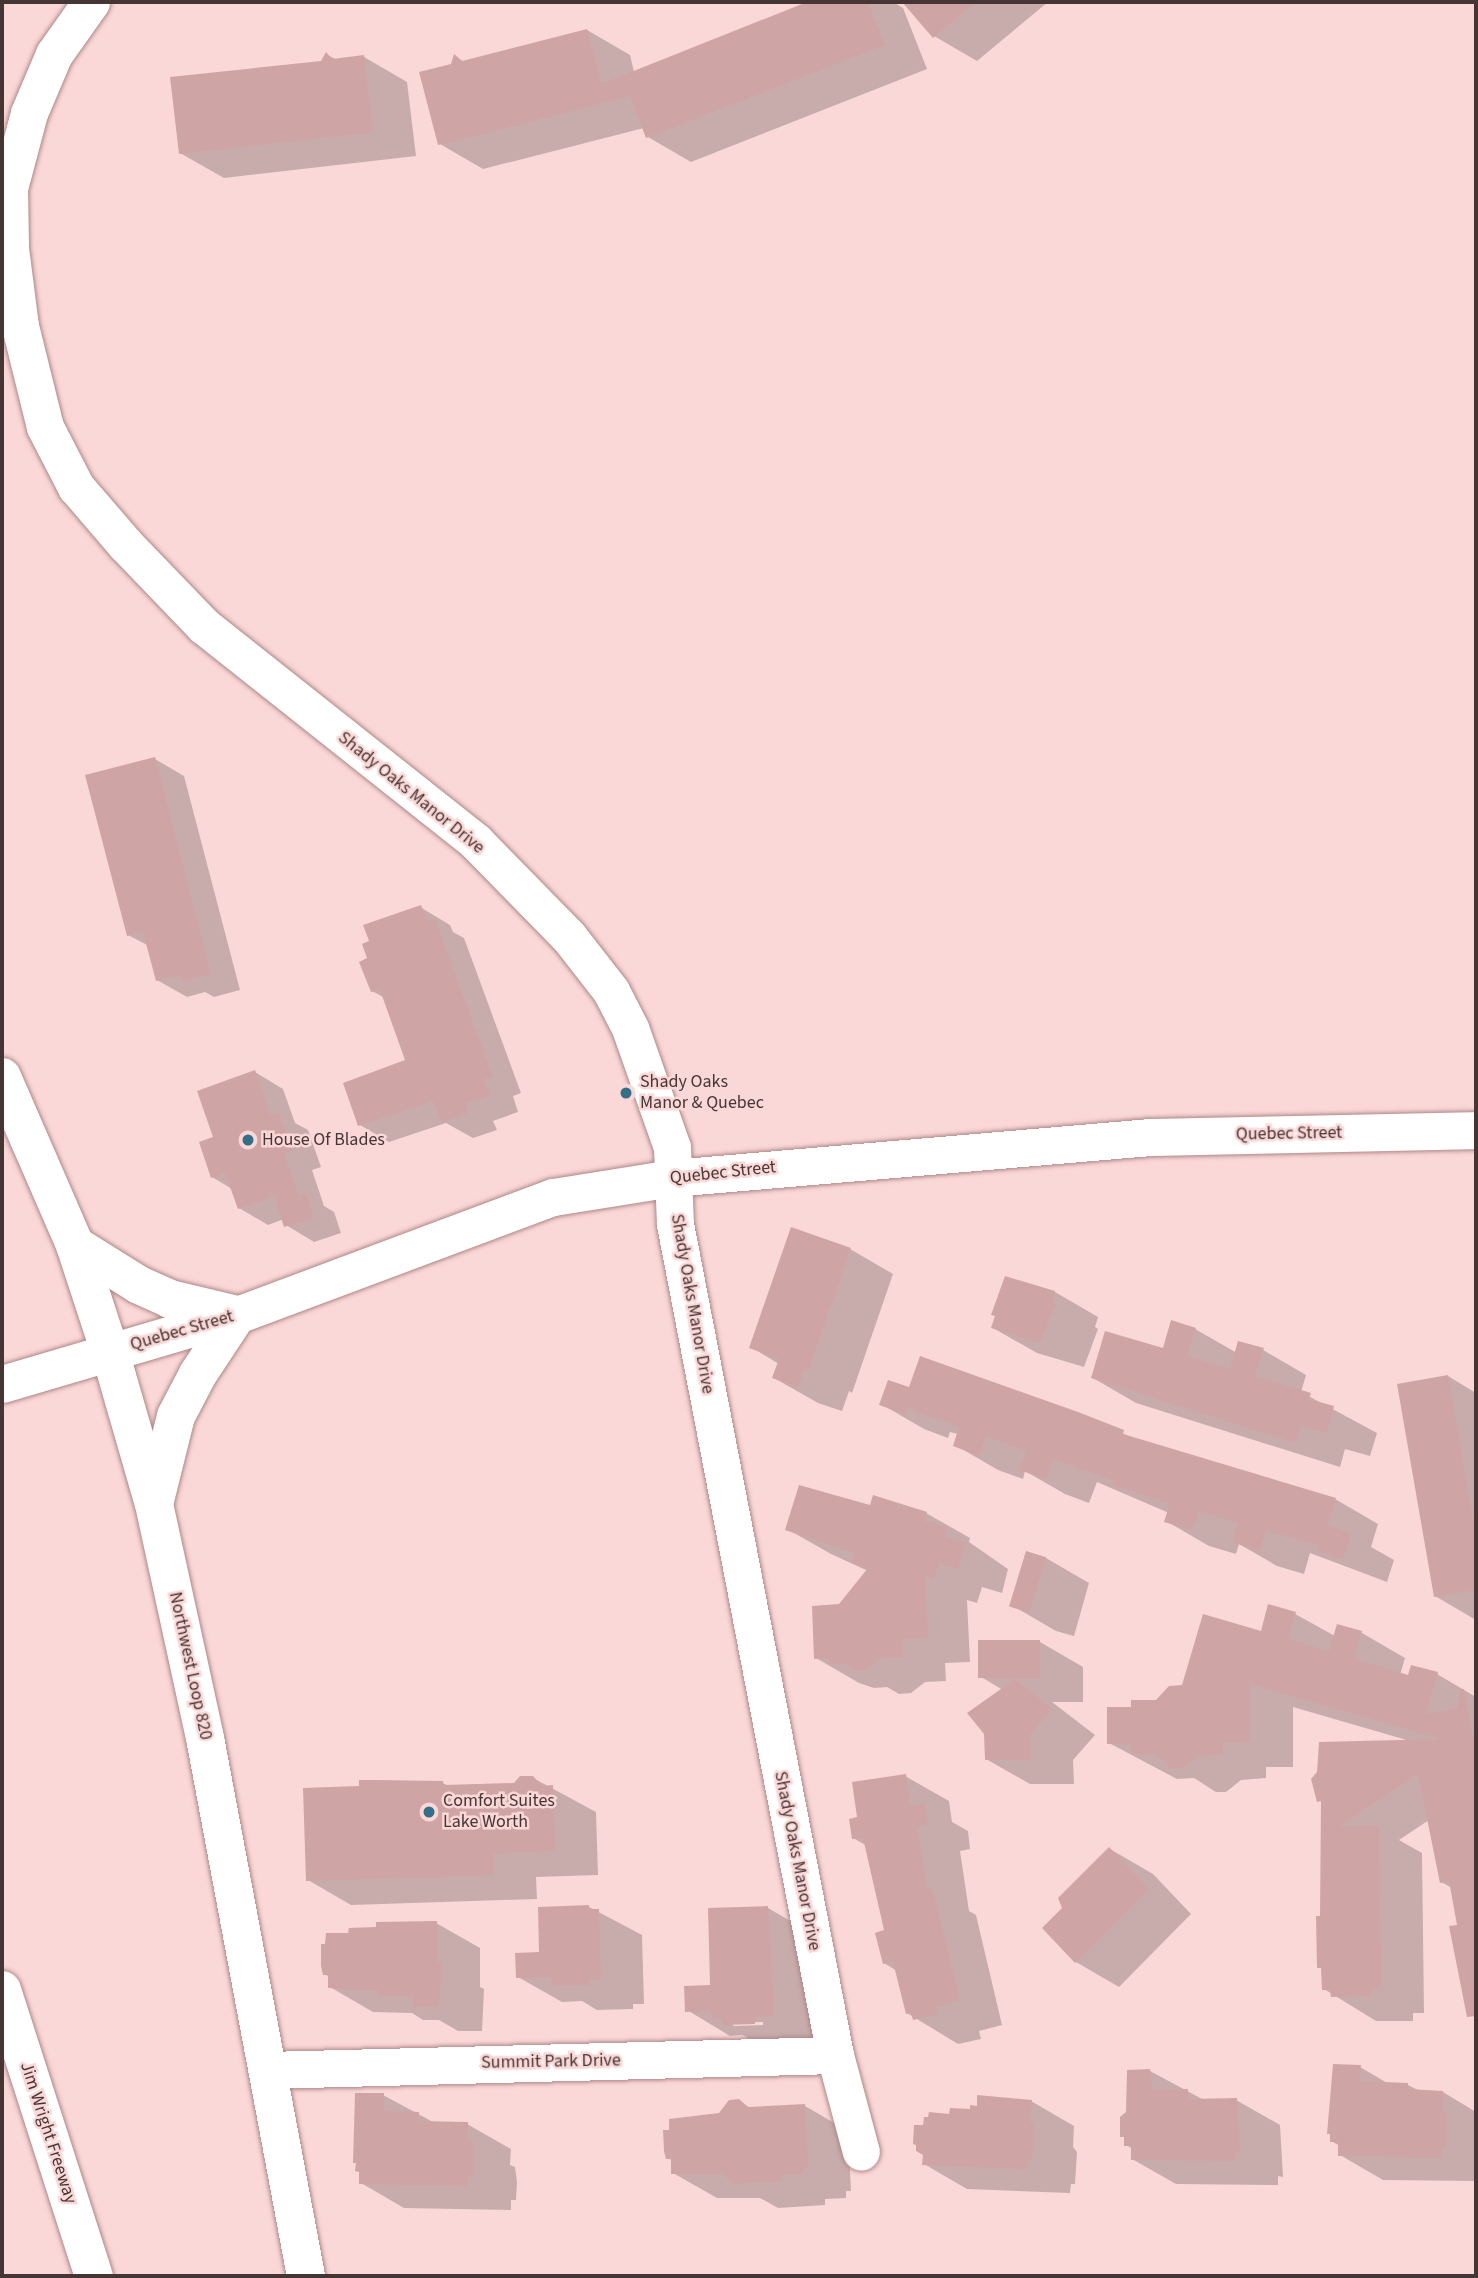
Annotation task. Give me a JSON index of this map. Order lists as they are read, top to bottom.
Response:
{
  "streets": {
    "main road": ["Northwest Loop 820", "Jim Wright Freeway"],
    "street": ["Shady Oaks Manor Drive", "Quebec Street", "Summit Park Drive"]
  },
  "crossings": [
    ["Shady Oaks Manor Drive", "Quebec Street"],
    ["Shady Oaks Manor Drive", "Summit Park Drive"],
    ["Quebec Street", "Northwest Loop 820"],
    ["Northwest Loop 820", "Summit Park Drive"]
  ],
  "places": ["Shady Oaks Manor & Quebec", "House Of Blades", "Comfort Suites Lake Worth"]
}
